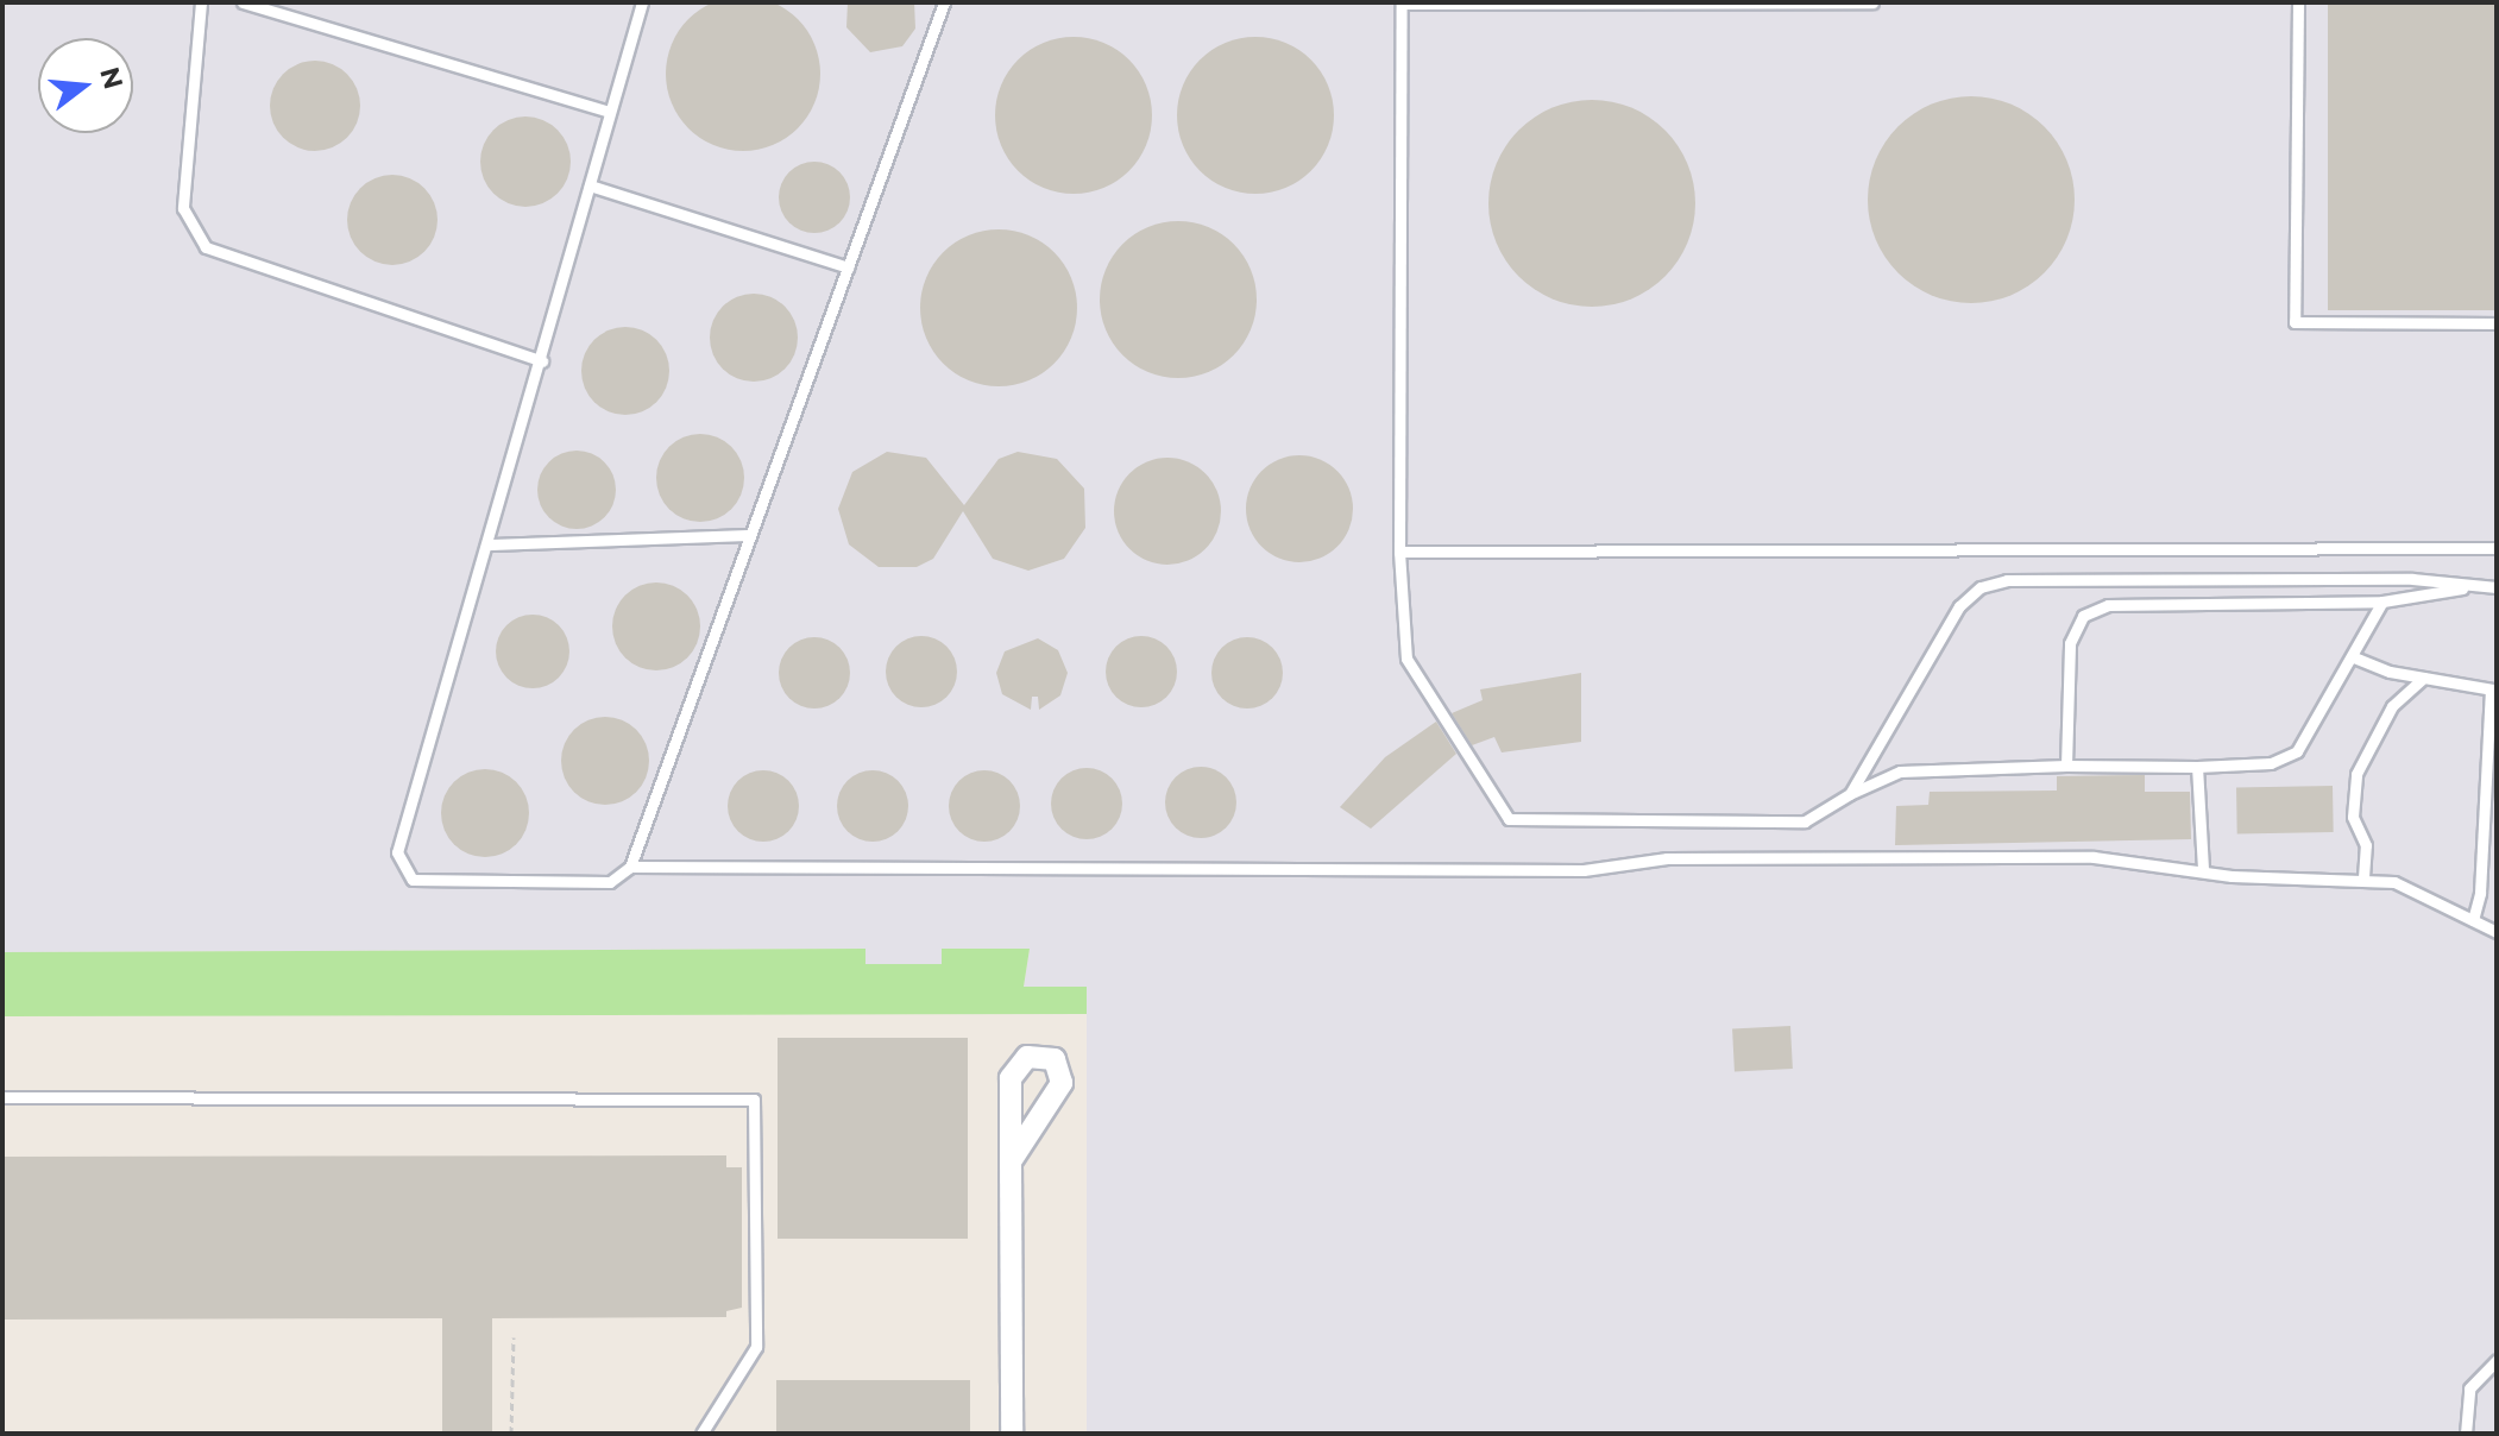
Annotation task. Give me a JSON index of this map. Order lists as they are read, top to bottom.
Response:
{
  "north": "right"
}
